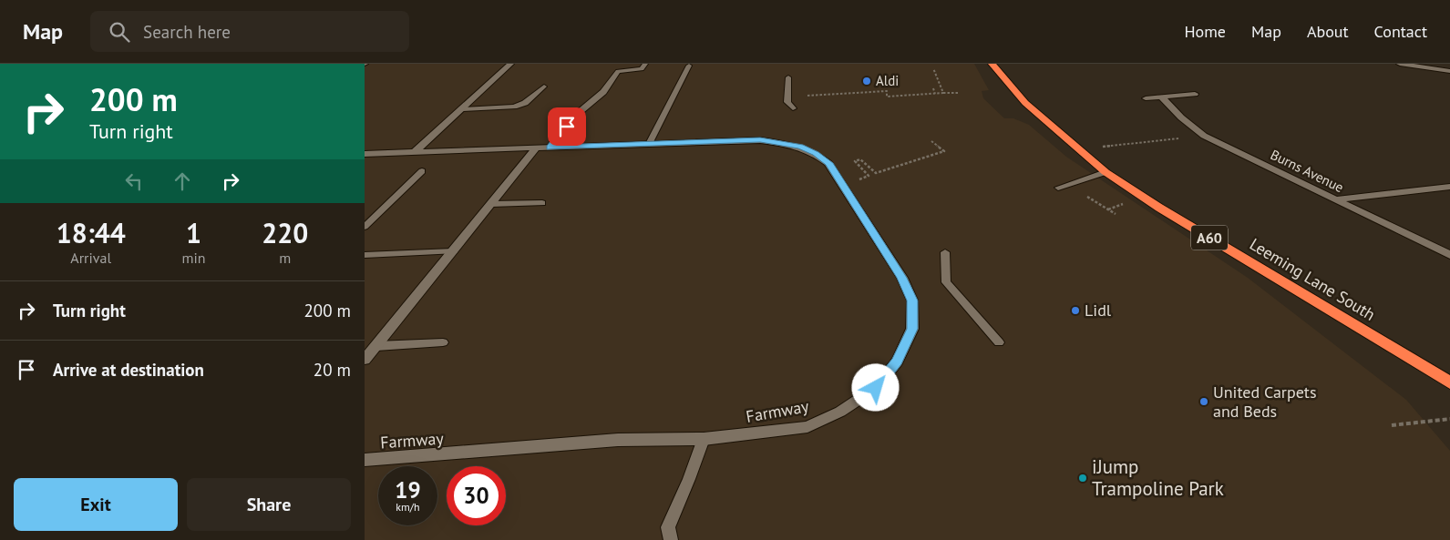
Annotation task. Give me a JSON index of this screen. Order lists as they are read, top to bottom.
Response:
{
  "streets": {
    "highway": ["A60", "Leeming Lane South"],
    "street": ["Burns Avenue", "Farmway"]
  },
  "places": [
    "Aldi",
    "Lidl",
    "United Carpets and Beds",
    "iJump Trampoline Park"
  ],
  "page": {
    "header": "Map",
    "search": "Search here",
    "nav": [
      "Home",
      "Map",
      "About",
      "Contact"
    ],
    "turn": ["200 m", "Turn right"],
    "eta": [
      "18:44",
      "Arrival",
      "1",
      "min",
      "220",
      "m"
    ],
    "list": [
      {
        "name": "Turn right",
        "value": "200 m"
      },
      {
        "name": "Arrive at destination",
        "value": "20 m"
      }
    ],
    "speed": "19 km/h",
    "limit": "30",
    "buttons": ["Exit", "Share"]
  }
}
